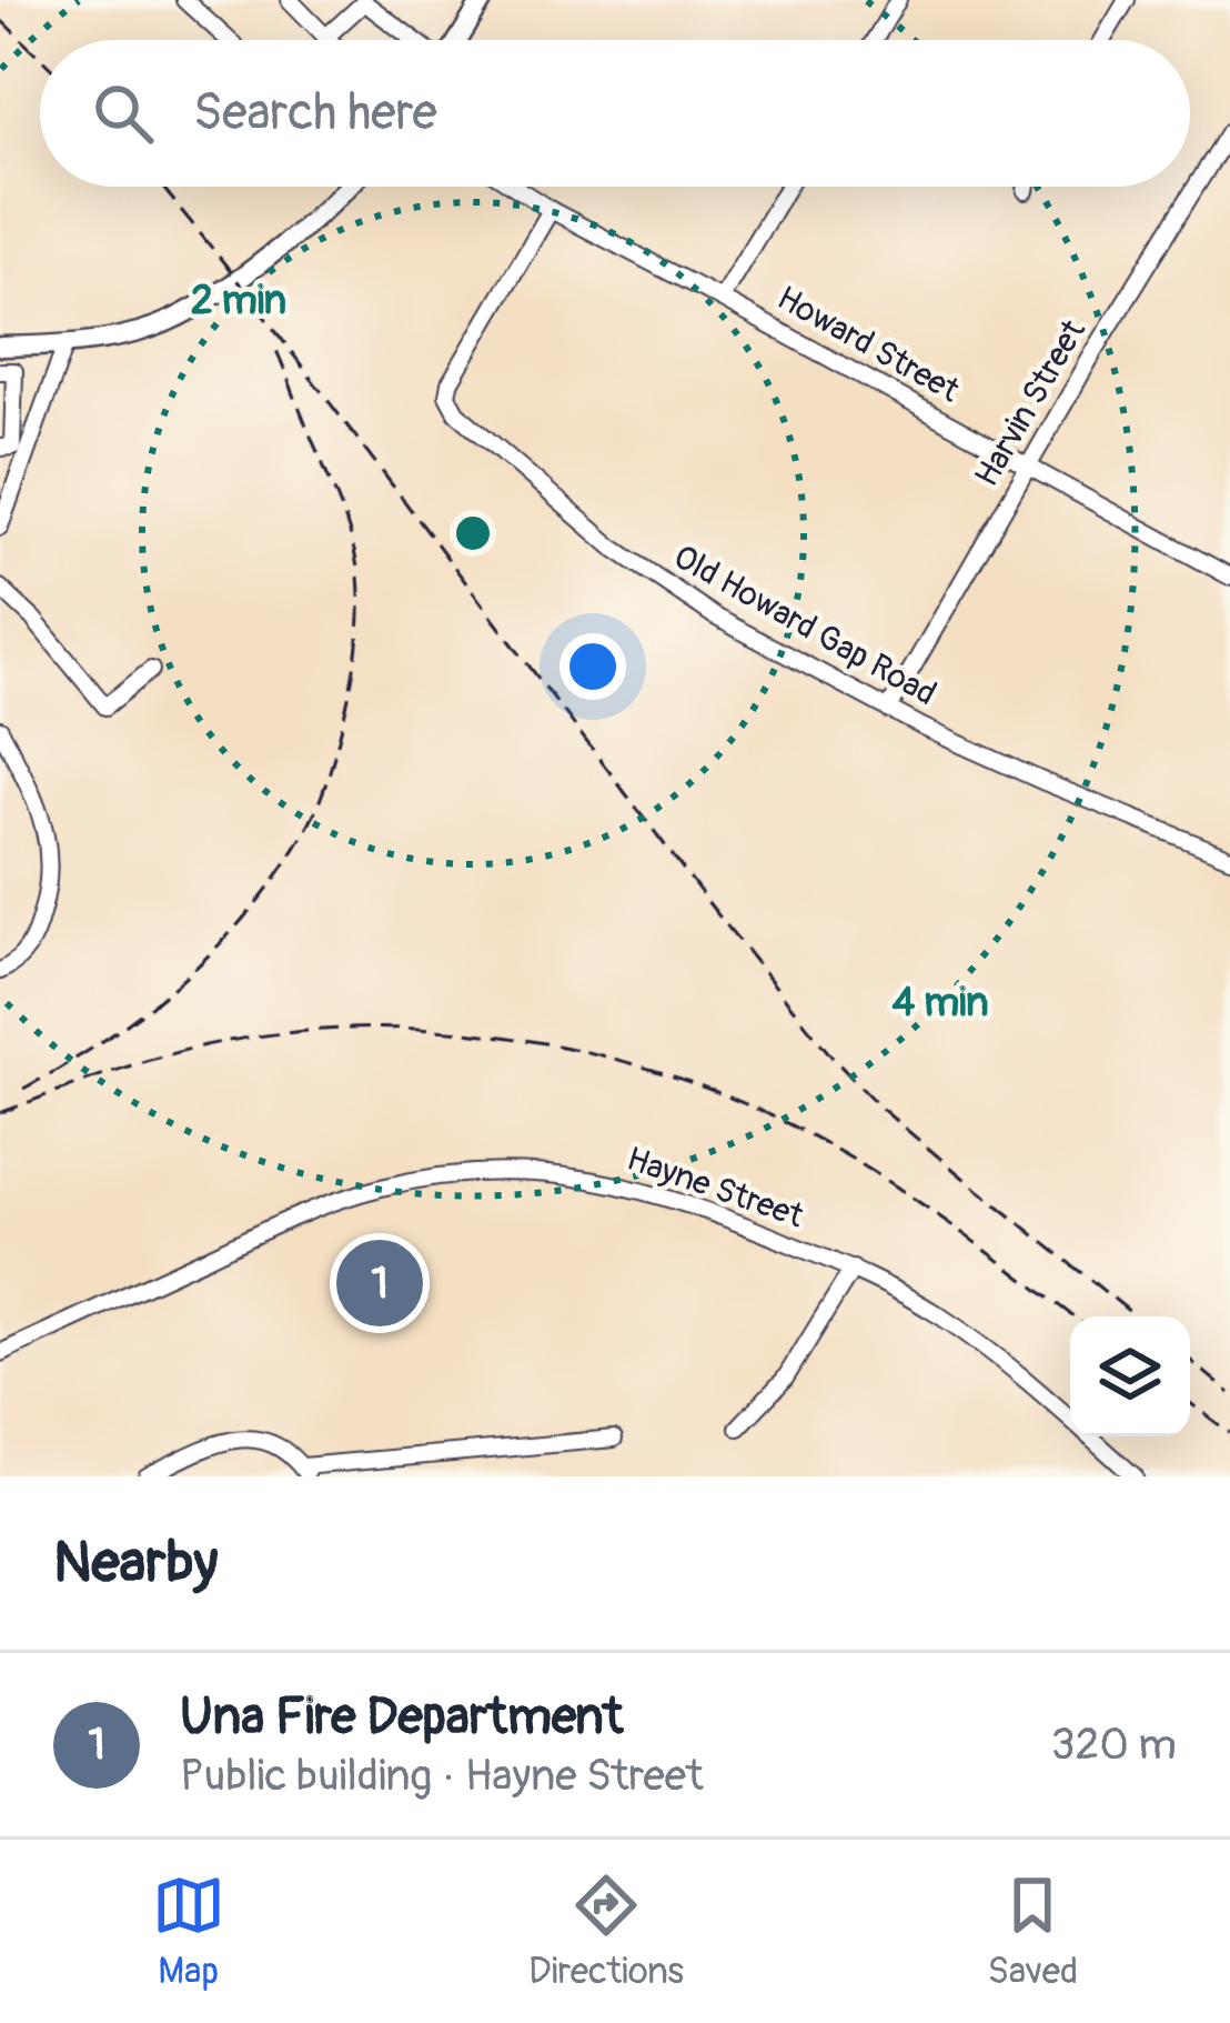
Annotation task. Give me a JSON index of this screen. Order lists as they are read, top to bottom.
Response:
{
  "streets": {
    "street": [
      "Howard Street",
      "Harvin Street",
      "Old Howard Gap Road",
      "Hayne Street"
    ]
  },
  "crossings": [
    ["Howard Street", "Harvin Street"],
    ["Howard Street", "Old Howard Gap Road"],
    ["Harvin Street", "Old Howard Gap Road"]
  ],
  "page": {
    "search": "Search here",
    "pins": "1",
    "heading": "Nearby",
    "list": [
      {
        "mark": "1",
        "name": "Una Fire Department",
        "note": "Public building · Hayne Street",
        "value": "320 m"
      }
    ],
    "nav": ["Map", "Directions", "Saved"]
  },
  "rings": ["2 min", "4 min"]
}
